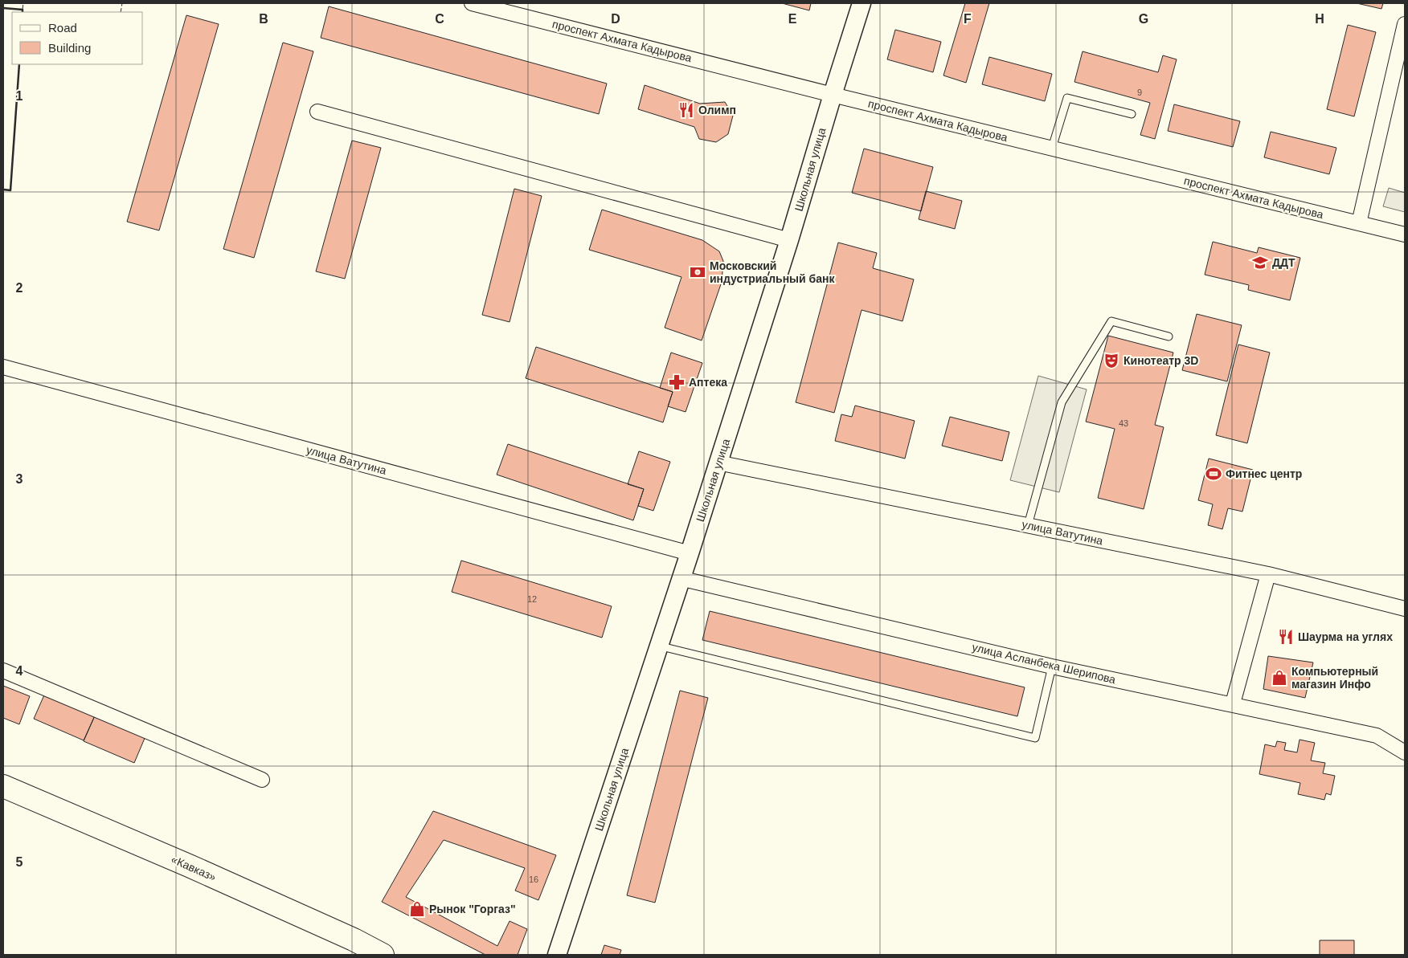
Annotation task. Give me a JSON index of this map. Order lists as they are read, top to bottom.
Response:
{
  "streets": {
    "main road": ["«Кавказ»"],
    "street": [
      "проспект Ахмата Кадырова",
      "Школьная улица",
      "улица Ватутина",
      "улица Асланбека Шерипова"
    ]
  },
  "crossings": [
    ["проспект Ахмата Кадырова", "Школьная улица"],
    ["Школьная улица", "улица Ватутина"],
    ["Школьная улица", "улица Асланбека Шерипова"]
  ],
  "places": {
    "restaurant": ["Олимп", "Шаурма на углях"],
    "school or university": ["ДДТ"],
    "bank": ["Московский индустриальный банк"],
    "theatre": ["Кинотеатр 3D"],
    "pharmacy": ["Аптека"],
    "sports": ["Фитнес центр"],
    "shop": ["Компьютерный магазин Инфо", "Рынок \"Горгаз\""]
  },
  "house_numbers": [
    "9",
    "43",
    "12",
    "16"
  ],
  "legend": ["Road", "Building"],
  "grid": {
    "columns": [
      "B",
      "C",
      "D",
      "E",
      "F",
      "G",
      "H"
    ],
    "rows": [
      "1",
      "2",
      "3",
      "4",
      "5"
    ]
  }
}
